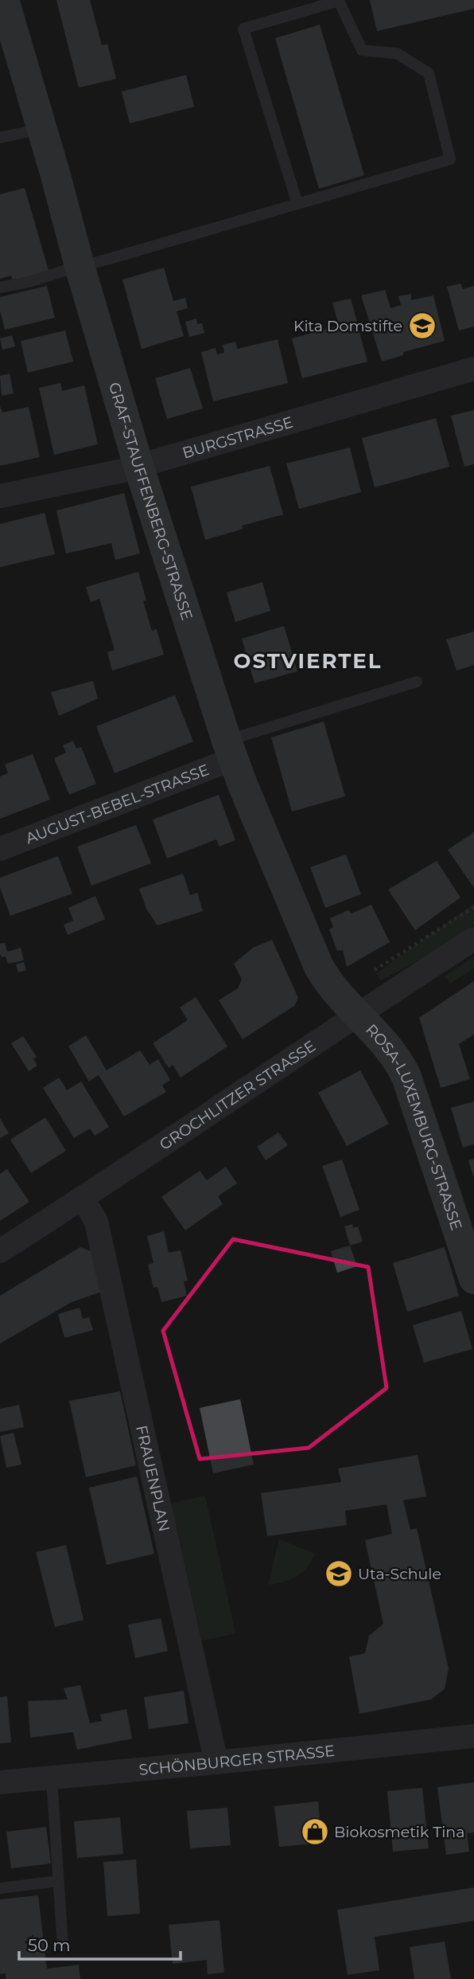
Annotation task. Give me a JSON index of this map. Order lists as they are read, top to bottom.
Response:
{
  "streets": {
    "main road": ["GRAF-STAUFFENBERG-STRASSE", "ROSA-LUXEMBURG-STRASSE"],
    "street": [
      "BURGSTRASSE",
      "AUGUST-BEBEL-STRASSE",
      "GROCHLITZER STRASSE",
      "FRAUENPLAN",
      "SCHÖNBURGER STRASSE"
    ]
  },
  "crossings": [
    ["BURGSTRASSE", "GRAF-STAUFFENBERG-STRASSE"],
    ["GRAF-STAUFFENBERG-STRASSE", "AUGUST-BEBEL-STRASSE"],
    ["GRAF-STAUFFENBERG-STRASSE", "ROSA-LUXEMBURG-STRASSE"],
    ["GROCHLITZER STRASSE", "ROSA-LUXEMBURG-STRASSE"],
    ["GROCHLITZER STRASSE", "FRAUENPLAN"],
    ["FRAUENPLAN", "SCHÖNBURGER STRASSE"]
  ],
  "districts": ["OSTVIERTEL"],
  "places": {
    "school or university": ["Kita Domstifte", "Uta-Schule"],
    "shop": ["Biokosmetik Tina"]
  },
  "scale_bar": "50 m"
}
